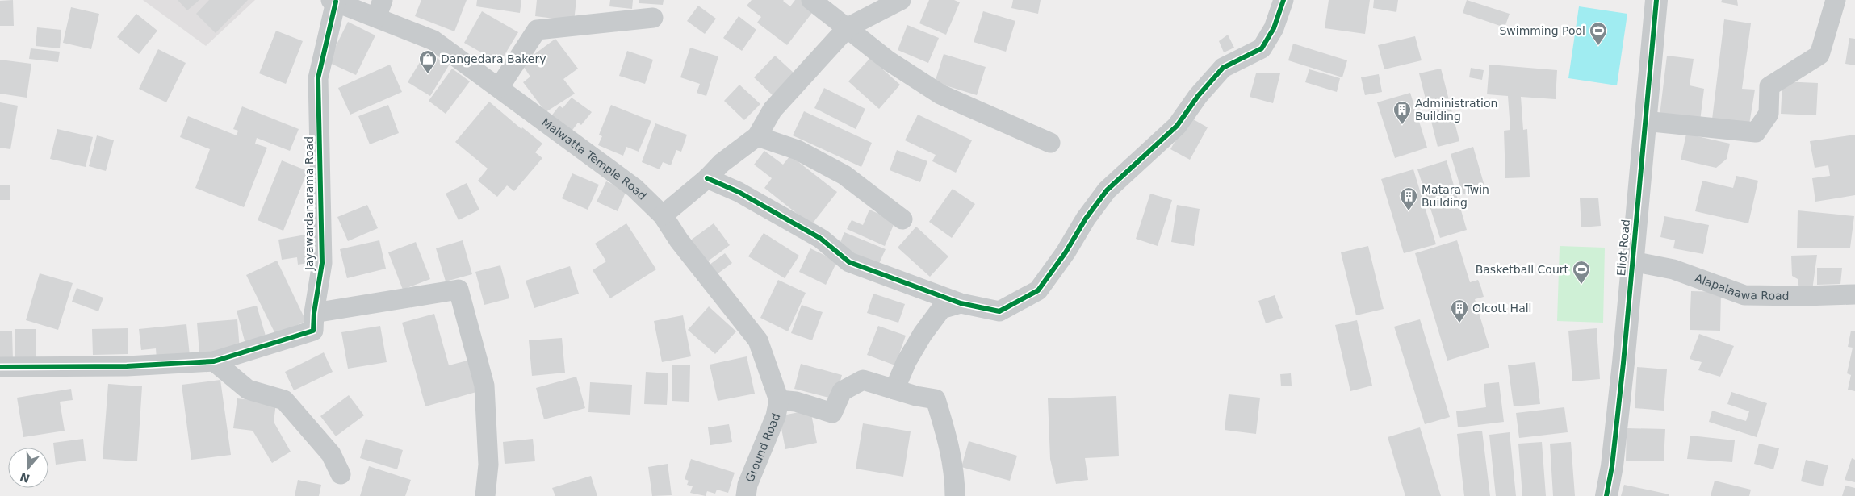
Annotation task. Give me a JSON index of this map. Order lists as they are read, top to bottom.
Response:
{
  "streets": {
    "street": [
      "Malwatta Temple Road",
      "Jayawardanarama Road",
      "Eliot Road",
      "Alapalaawa Road",
      "Ground Road"
    ]
  },
  "crossings": [
    ["Malwatta Temple Road", "Jayawardanarama Road"],
    ["Malwatta Temple Road", "Ground Road"],
    ["Eliot Road", "Alapalaawa Road"]
  ],
  "places": {
    "sports": ["Swimming Pool", "Basketball Court"],
    "shop": ["Dangedara Bakery"],
    "building": ["Administration Building", "Matara Twin Building", "Olcott Hall"]
  },
  "north": "bottom"
}
